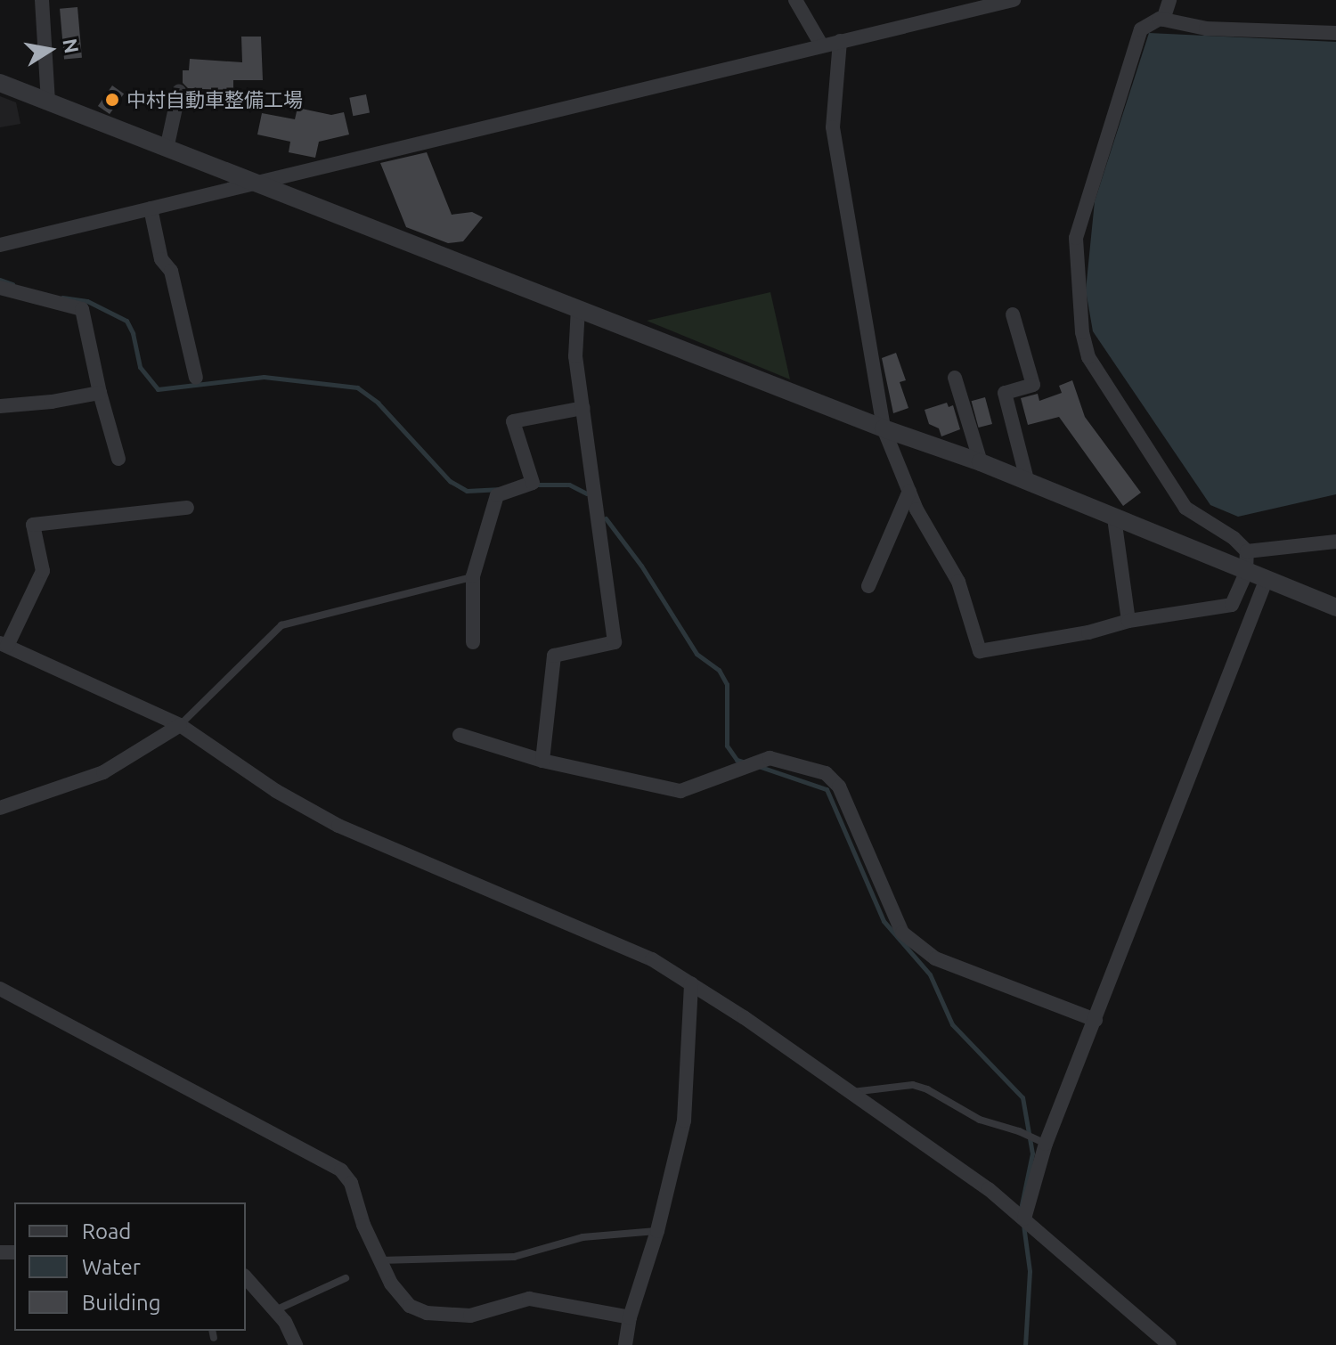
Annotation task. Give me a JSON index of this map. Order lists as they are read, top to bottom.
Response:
{
  "places": ["中村自動車整備工場"],
  "legend": ["Road", "Water", "Building"],
  "north": "right"
}
